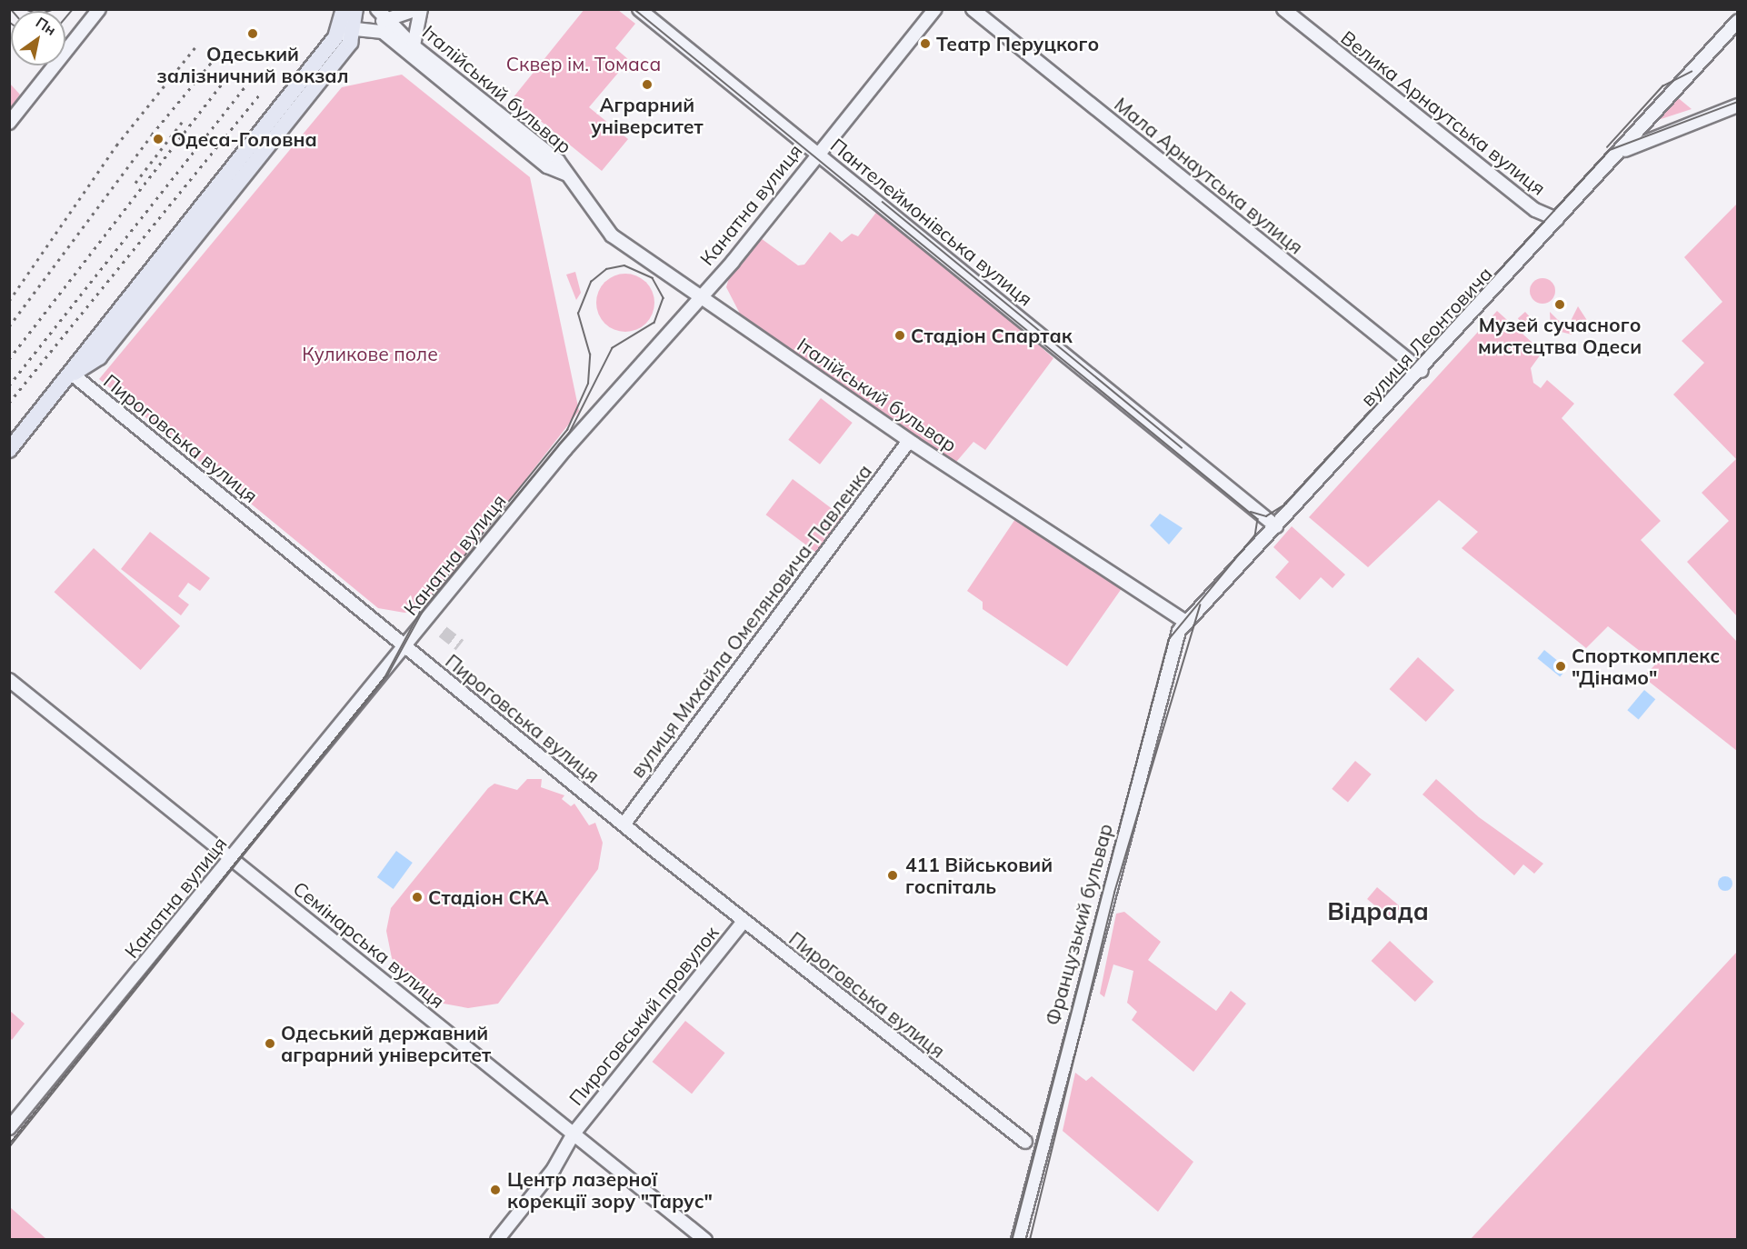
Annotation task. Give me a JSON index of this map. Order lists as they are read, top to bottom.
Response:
{
  "streets": {
    "main road": [
      "Італійський бульвар",
      "Велика Арнаутська вулиця",
      "Мала Арнаутська вулиця",
      "Канатна вулиця",
      "Пантелеймонівська вулиця",
      "вулиця Леонтовича",
      "Пироговська вулиця",
      "вулиця Михайла Омеляновича-Павленка",
      "Французький бульвар",
      "Семінарська вулиця",
      "Пироговський провулок"
    ]
  },
  "crossings": [
    ["Італійський бульвар", "Канатна вулиця"],
    ["Італійський бульвар", "вулиця Леонтовича"],
    ["Італійський бульвар", "вулиця Михайла Омеляновича-Павленка"],
    ["Італійський бульвар", "Французький бульвар"],
    ["Велика Арнаутська вулиця", "вулиця Леонтовича"],
    ["Мала Арнаутська вулиця", "вулиця Леонтовича"],
    ["Канатна вулиця", "Пантелеймонівська вулиця"],
    ["Канатна вулиця", "Пироговська вулиця"],
    ["Канатна вулиця", "Семінарська вулиця"],
    ["Пантелеймонівська вулиця", "вулиця Леонтовича"],
    ["вулиця Леонтовича", "Французький бульвар"],
    ["Пироговська вулиця", "вулиця Михайла Омеляновича-Павленка"],
    ["Пироговська вулиця", "Французький бульвар"],
    ["Пироговська вулиця", "Пироговський провулок"],
    ["Семінарська вулиця", "Пироговський провулок"]
  ],
  "districts": ["Відрада"],
  "parks": ["Сквер ім. Томаса", "Куликове поле"],
  "places": [
    "Одеський залізничний вокзал",
    "Театр Перуцкого",
    "Аграрний університет",
    "Одеса-Головна",
    "Музей сучасного мистецтва Одеси",
    "Стадіон Спартак",
    "Спорткомплекс \"Дінамо\"",
    "411 Військовий госпіталь",
    "Стадіон СКА",
    "Одеський державний аграрний університет",
    "Центр лазерної корекції зору \"Тарус\""
  ],
  "north": "top right"
}
